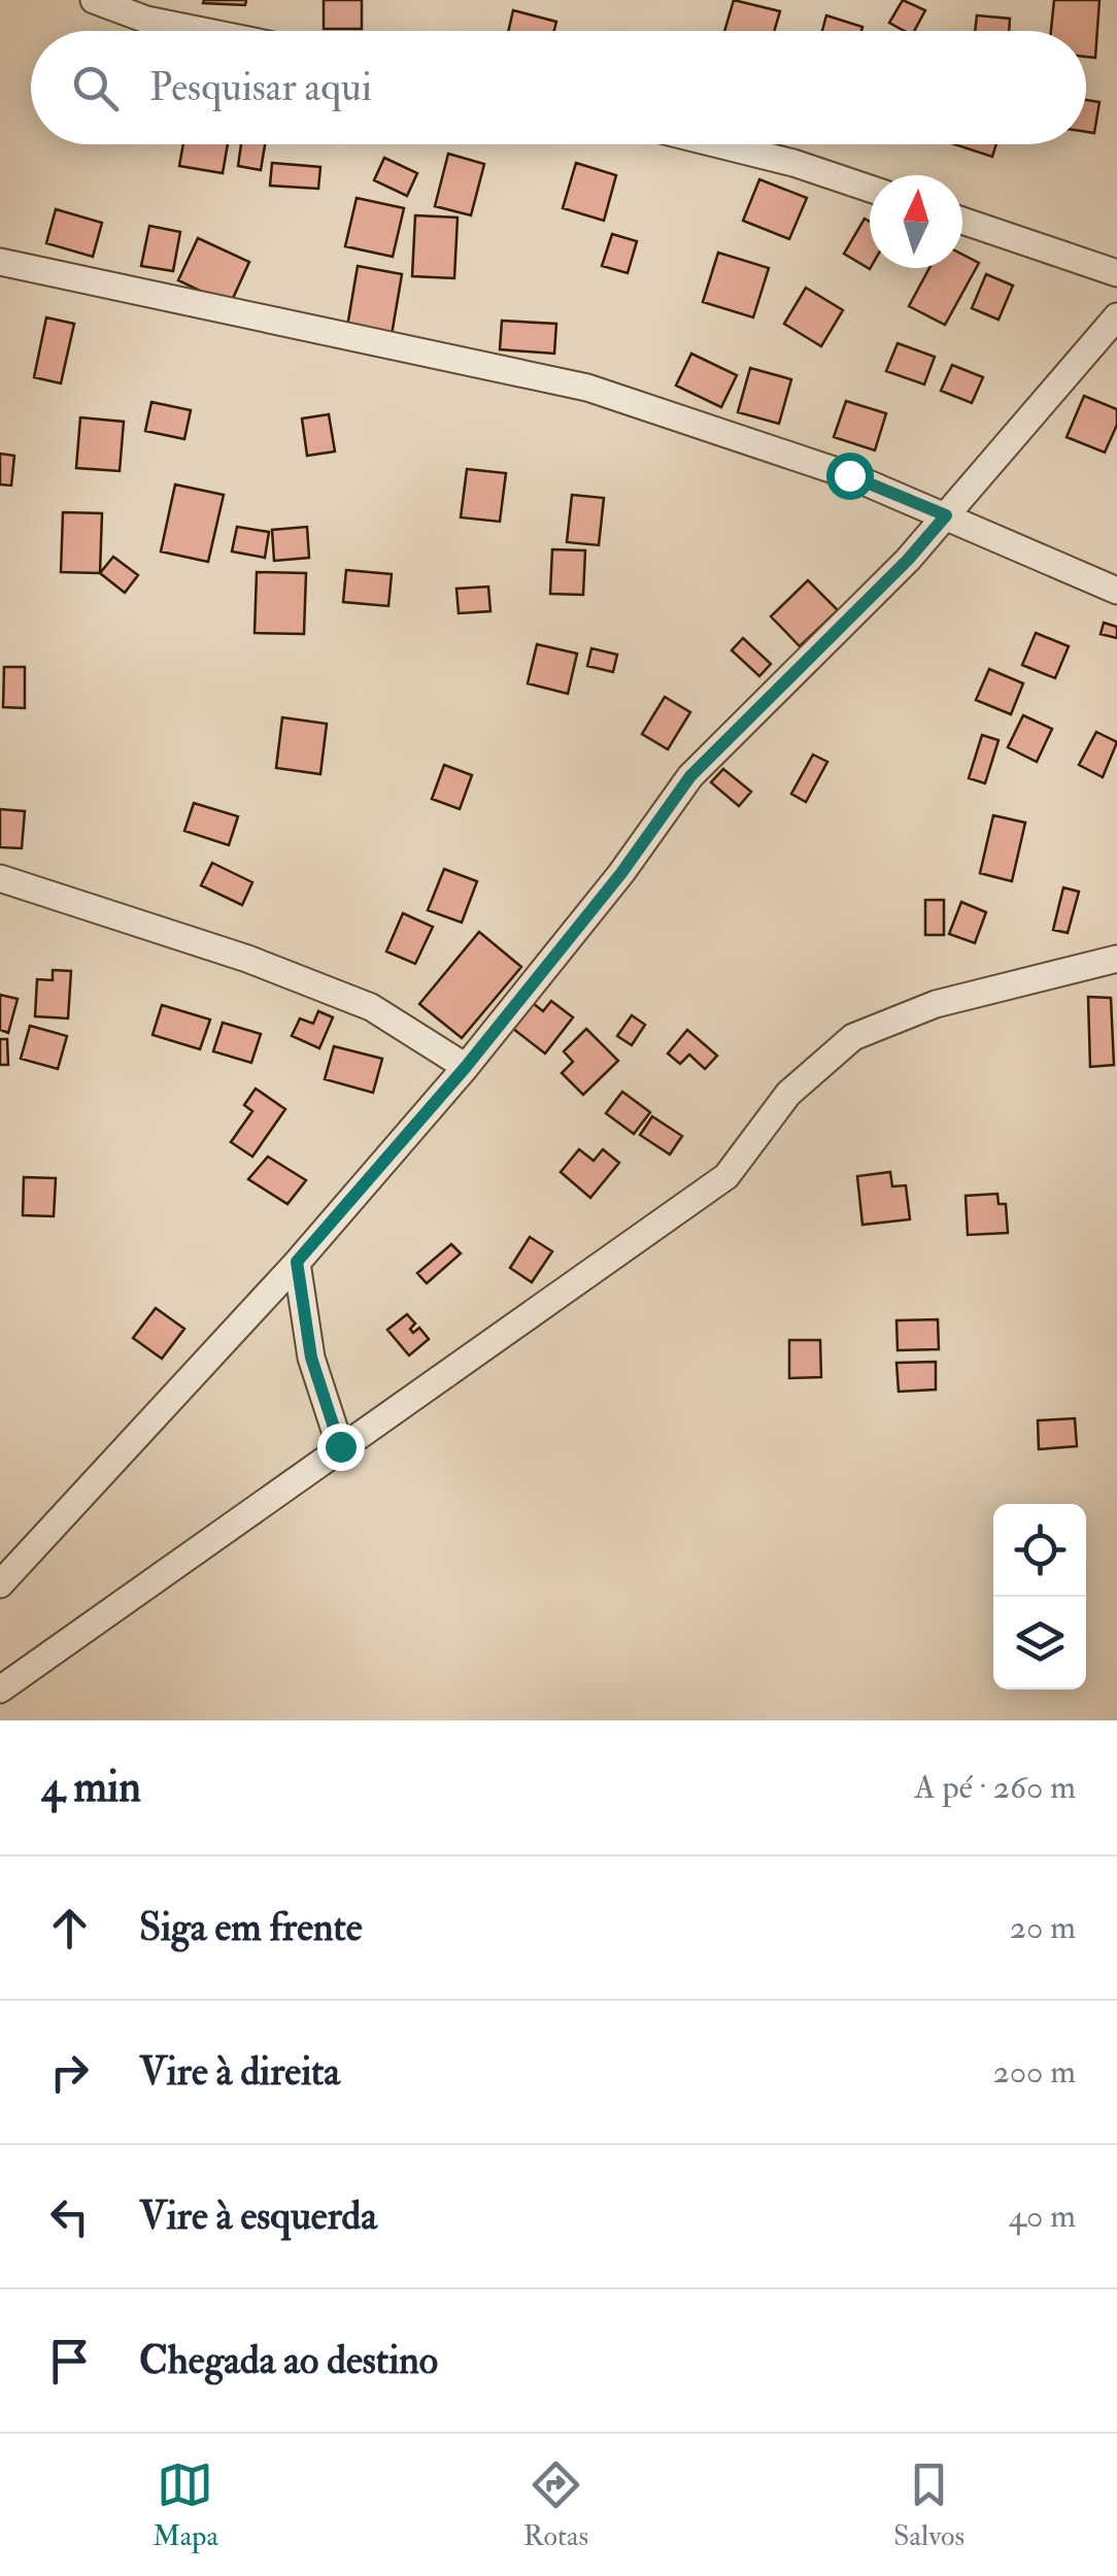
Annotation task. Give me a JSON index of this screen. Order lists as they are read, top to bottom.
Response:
{
  "north": "top",
  "page": {
    "search": "Pesquisar aqui",
    "heading": ["4 min", "A pé · 260 m"],
    "list": [
      ["Siga em frente", "20 m"],
      ["Vire à direita", "200 m"],
      ["Vire à esquerda", "40 m"],
      "Chegada ao destino"
    ],
    "nav": ["Mapa", "Rotas", "Salvos"]
  }
}
